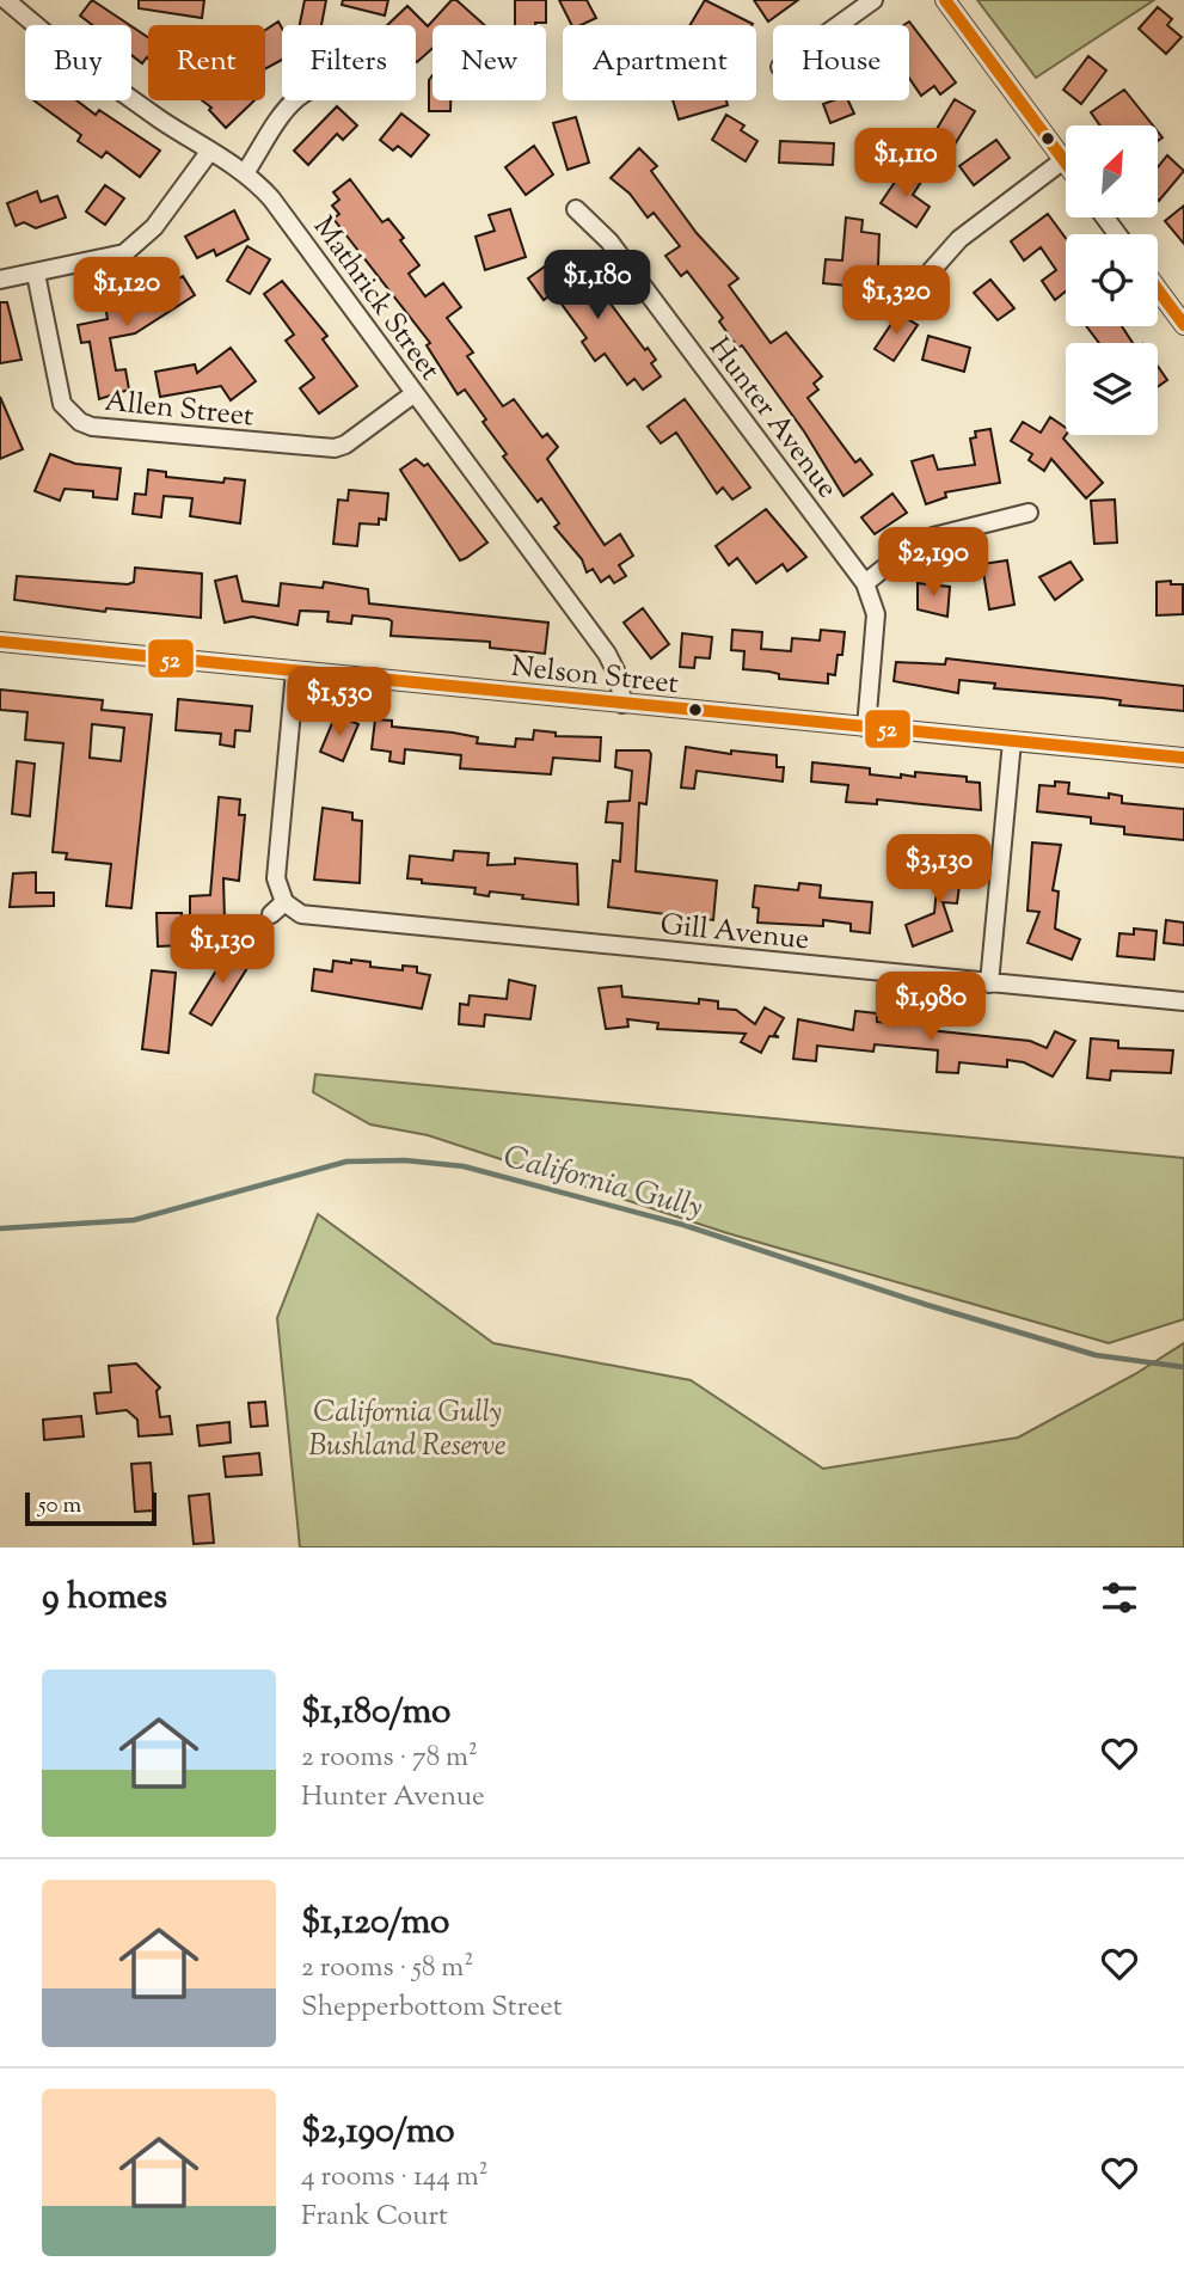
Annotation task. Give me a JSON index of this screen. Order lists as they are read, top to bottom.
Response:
{
  "streets": {
    "street": [
      "Mathrick Street",
      "Allen Street",
      "Hunter Avenue",
      "Nelson Street",
      "Gill Avenue"
    ]
  },
  "crossings": [
    ["Mathrick Street", "Allen Street"],
    ["Mathrick Street", "Nelson Street"],
    ["Hunter Avenue", "Nelson Street"],
    ["Nelson Street", "Gill Avenue"]
  ],
  "water": ["California Gully"],
  "parks": ["California Gully Bushland Reserve"],
  "lines": ["transit line 52"],
  "scale_bar": "50 m",
  "north": "top right",
  "page": {
    "chip": [
      "Buy",
      "Rent",
      "Filters",
      "New",
      "Apartment",
      "House"
    ],
    "price": [
      "$1,110",
      "$1,180",
      "$1,120",
      "$1,320",
      "$2,190",
      "$1,530",
      "$3,130",
      "$1,130",
      "$1,980"
    ],
    "scale": "50 m",
    "heading": "9 homes",
    "list": [
      {
        "name": "$1,180/mo",
        "note": "2 rooms · 78 m² · Hunter Avenue"
      },
      {
        "name": "$1,120/mo",
        "note": "2 rooms · 58 m² · Shepperbottom Street"
      },
      {
        "name": "$2,190/mo",
        "note": "4 rooms · 144 m² · Frank Court"
      }
    ]
  }
}
